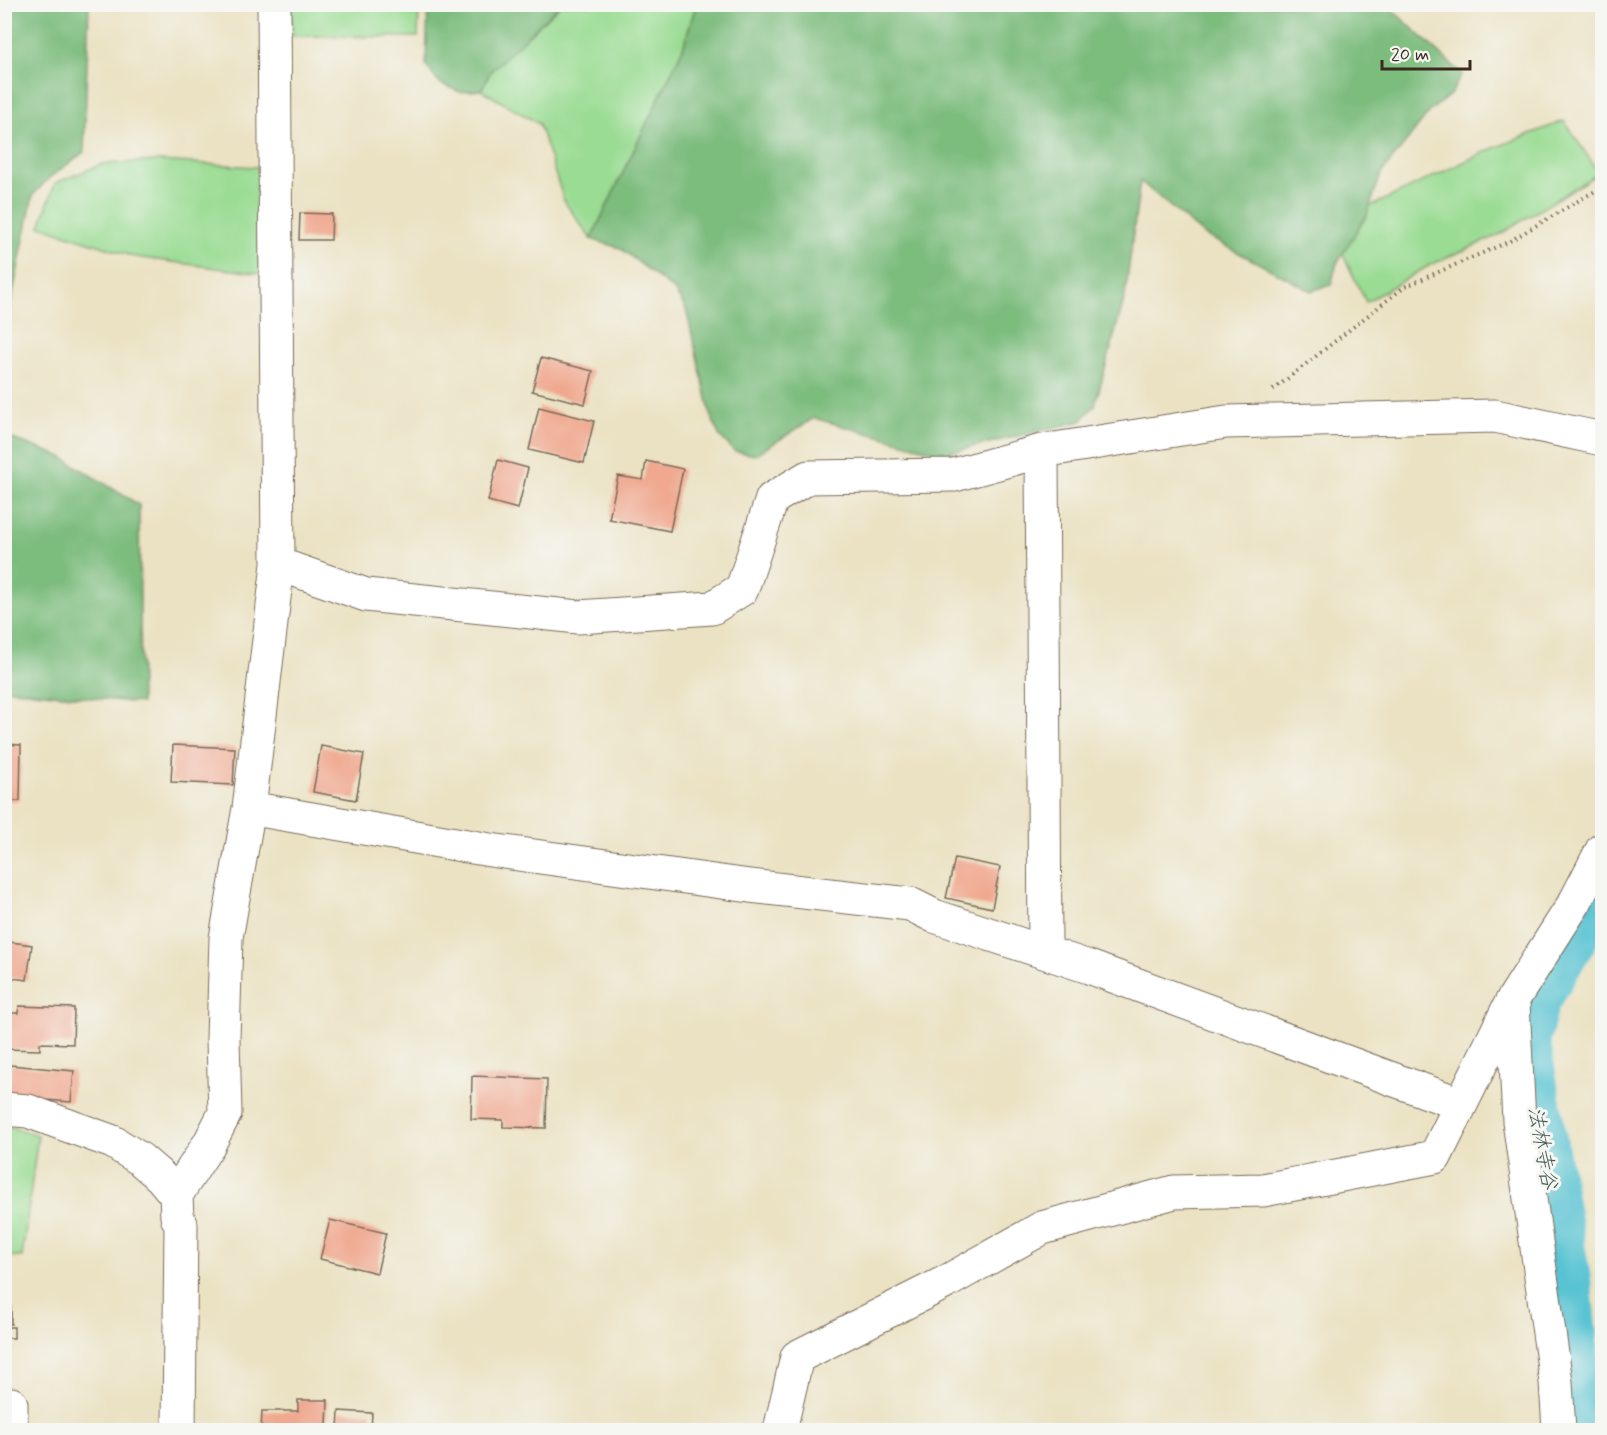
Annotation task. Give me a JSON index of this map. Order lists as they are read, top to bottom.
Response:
{
  "water": ["法林寺谷"],
  "scale_bar": "20 m"
}
